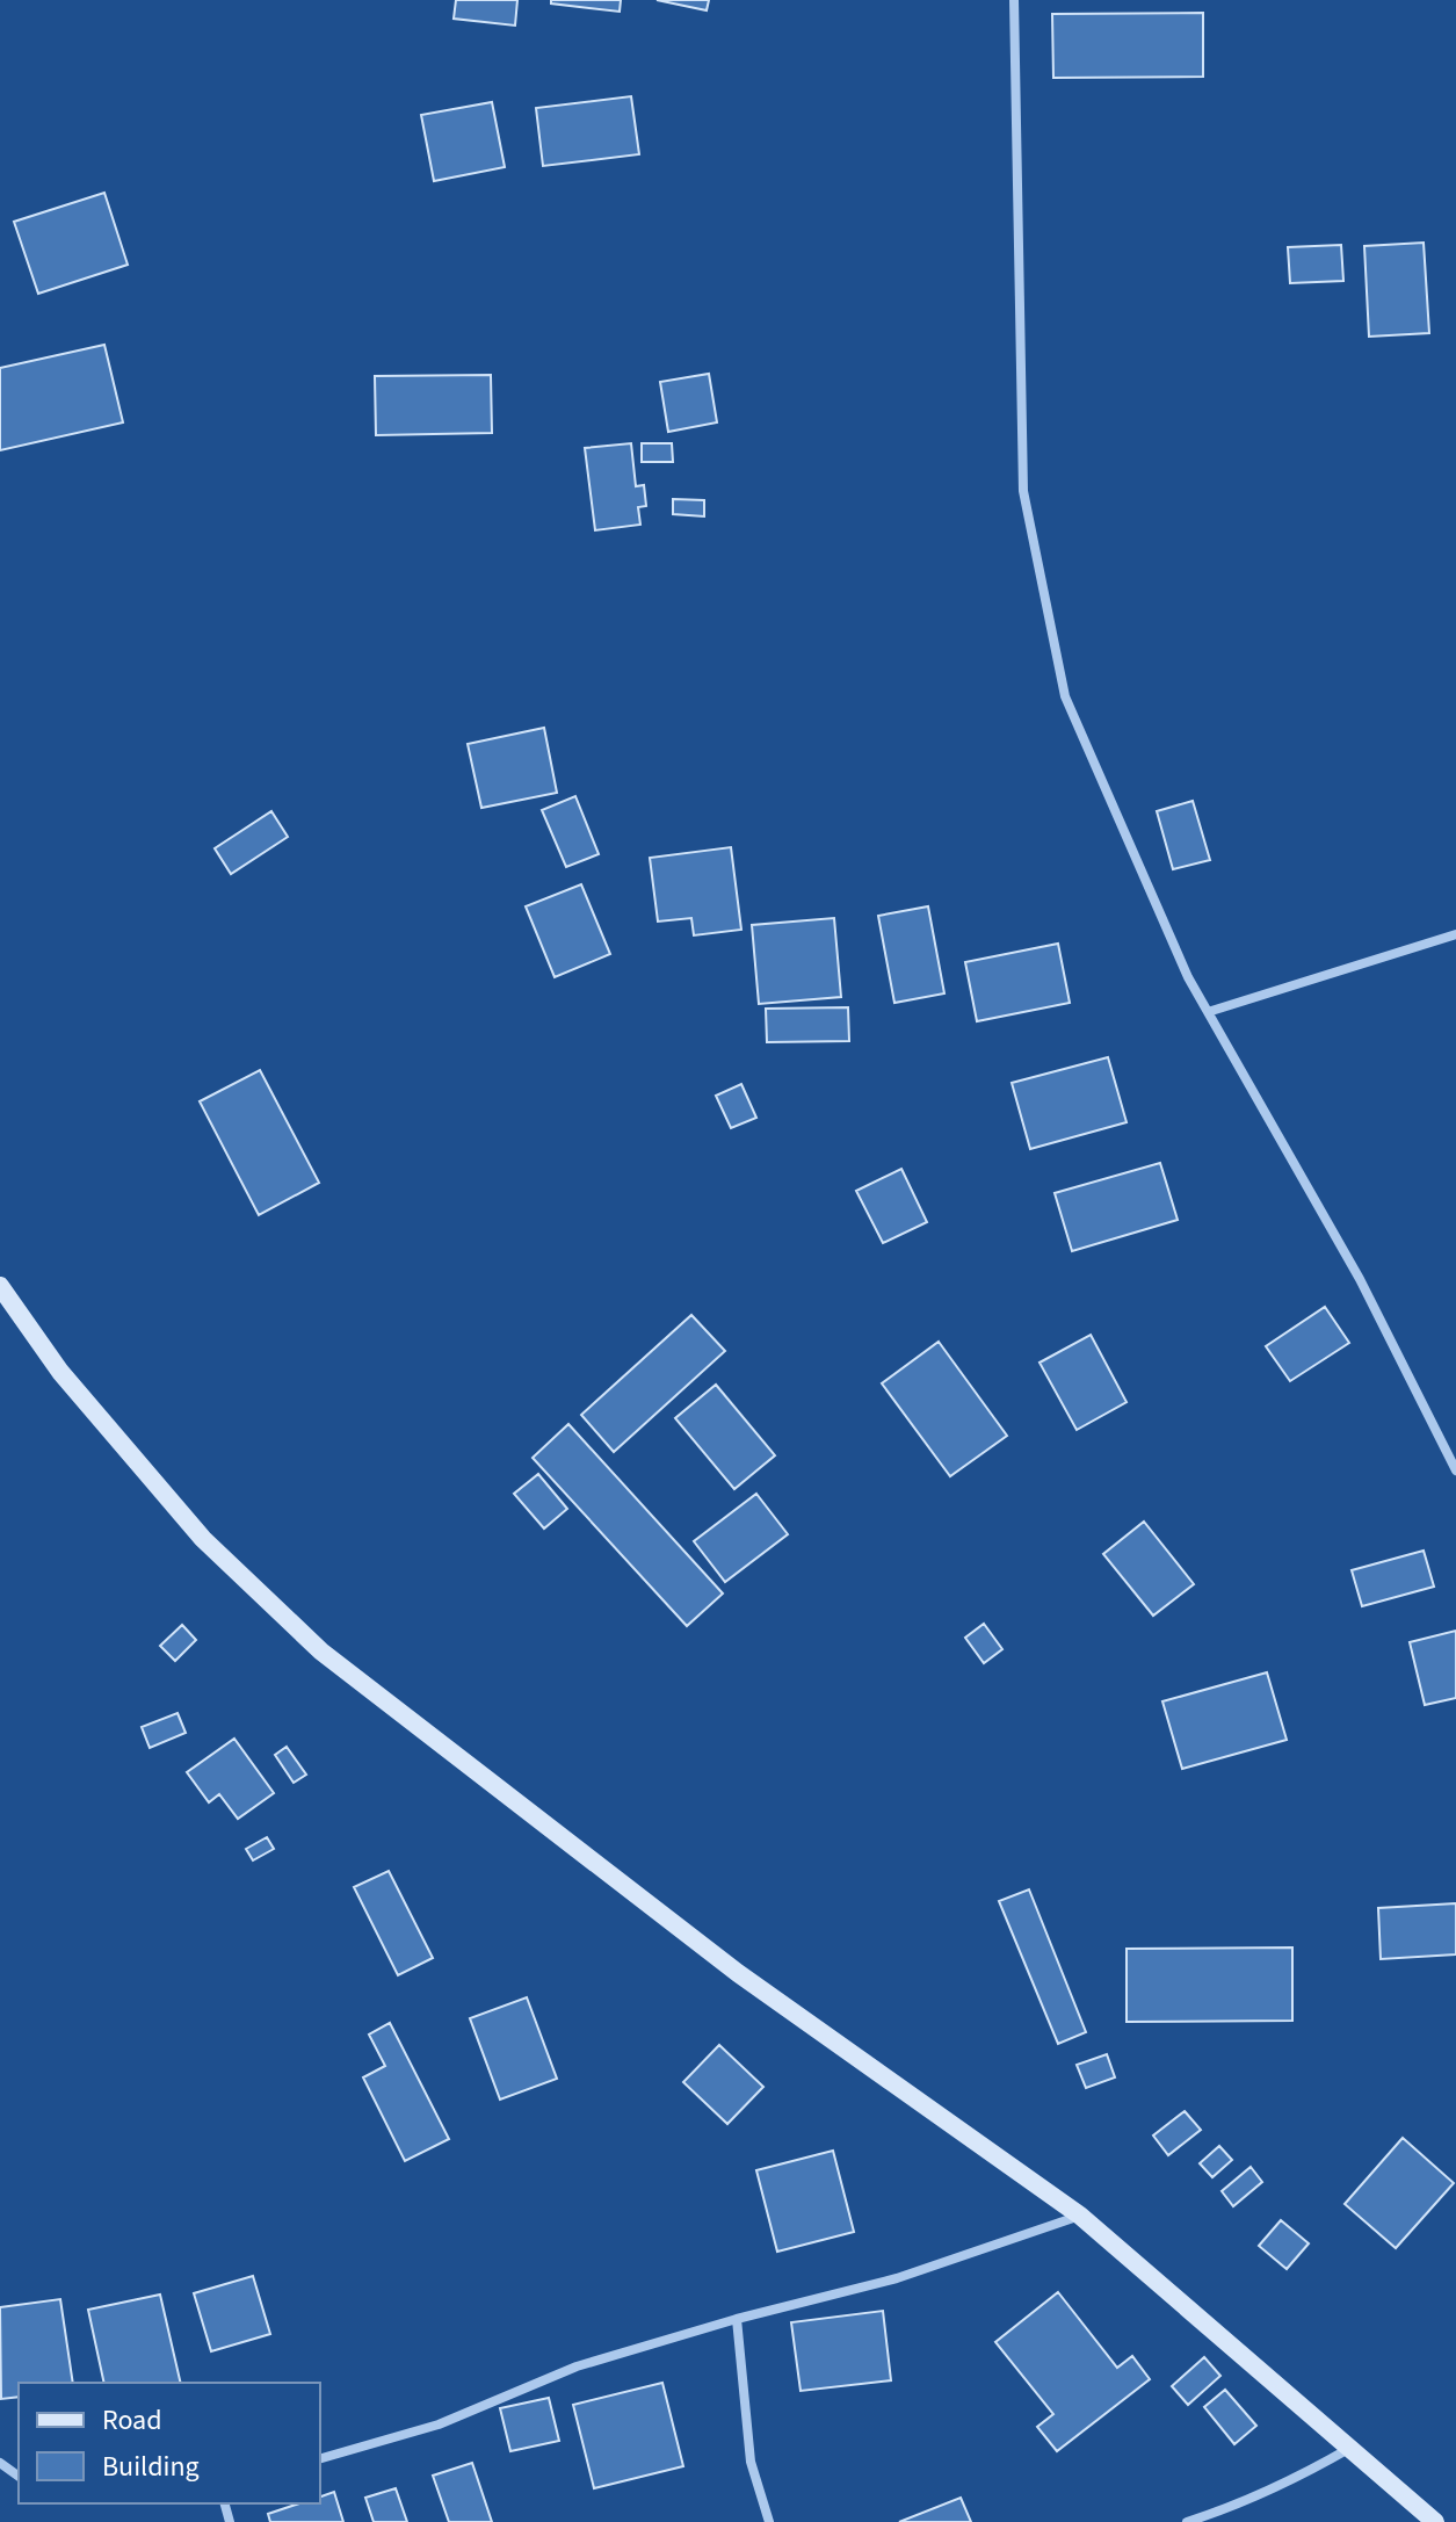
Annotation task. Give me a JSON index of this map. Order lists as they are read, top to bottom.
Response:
{
  "legend": ["Road", "Building"]
}
